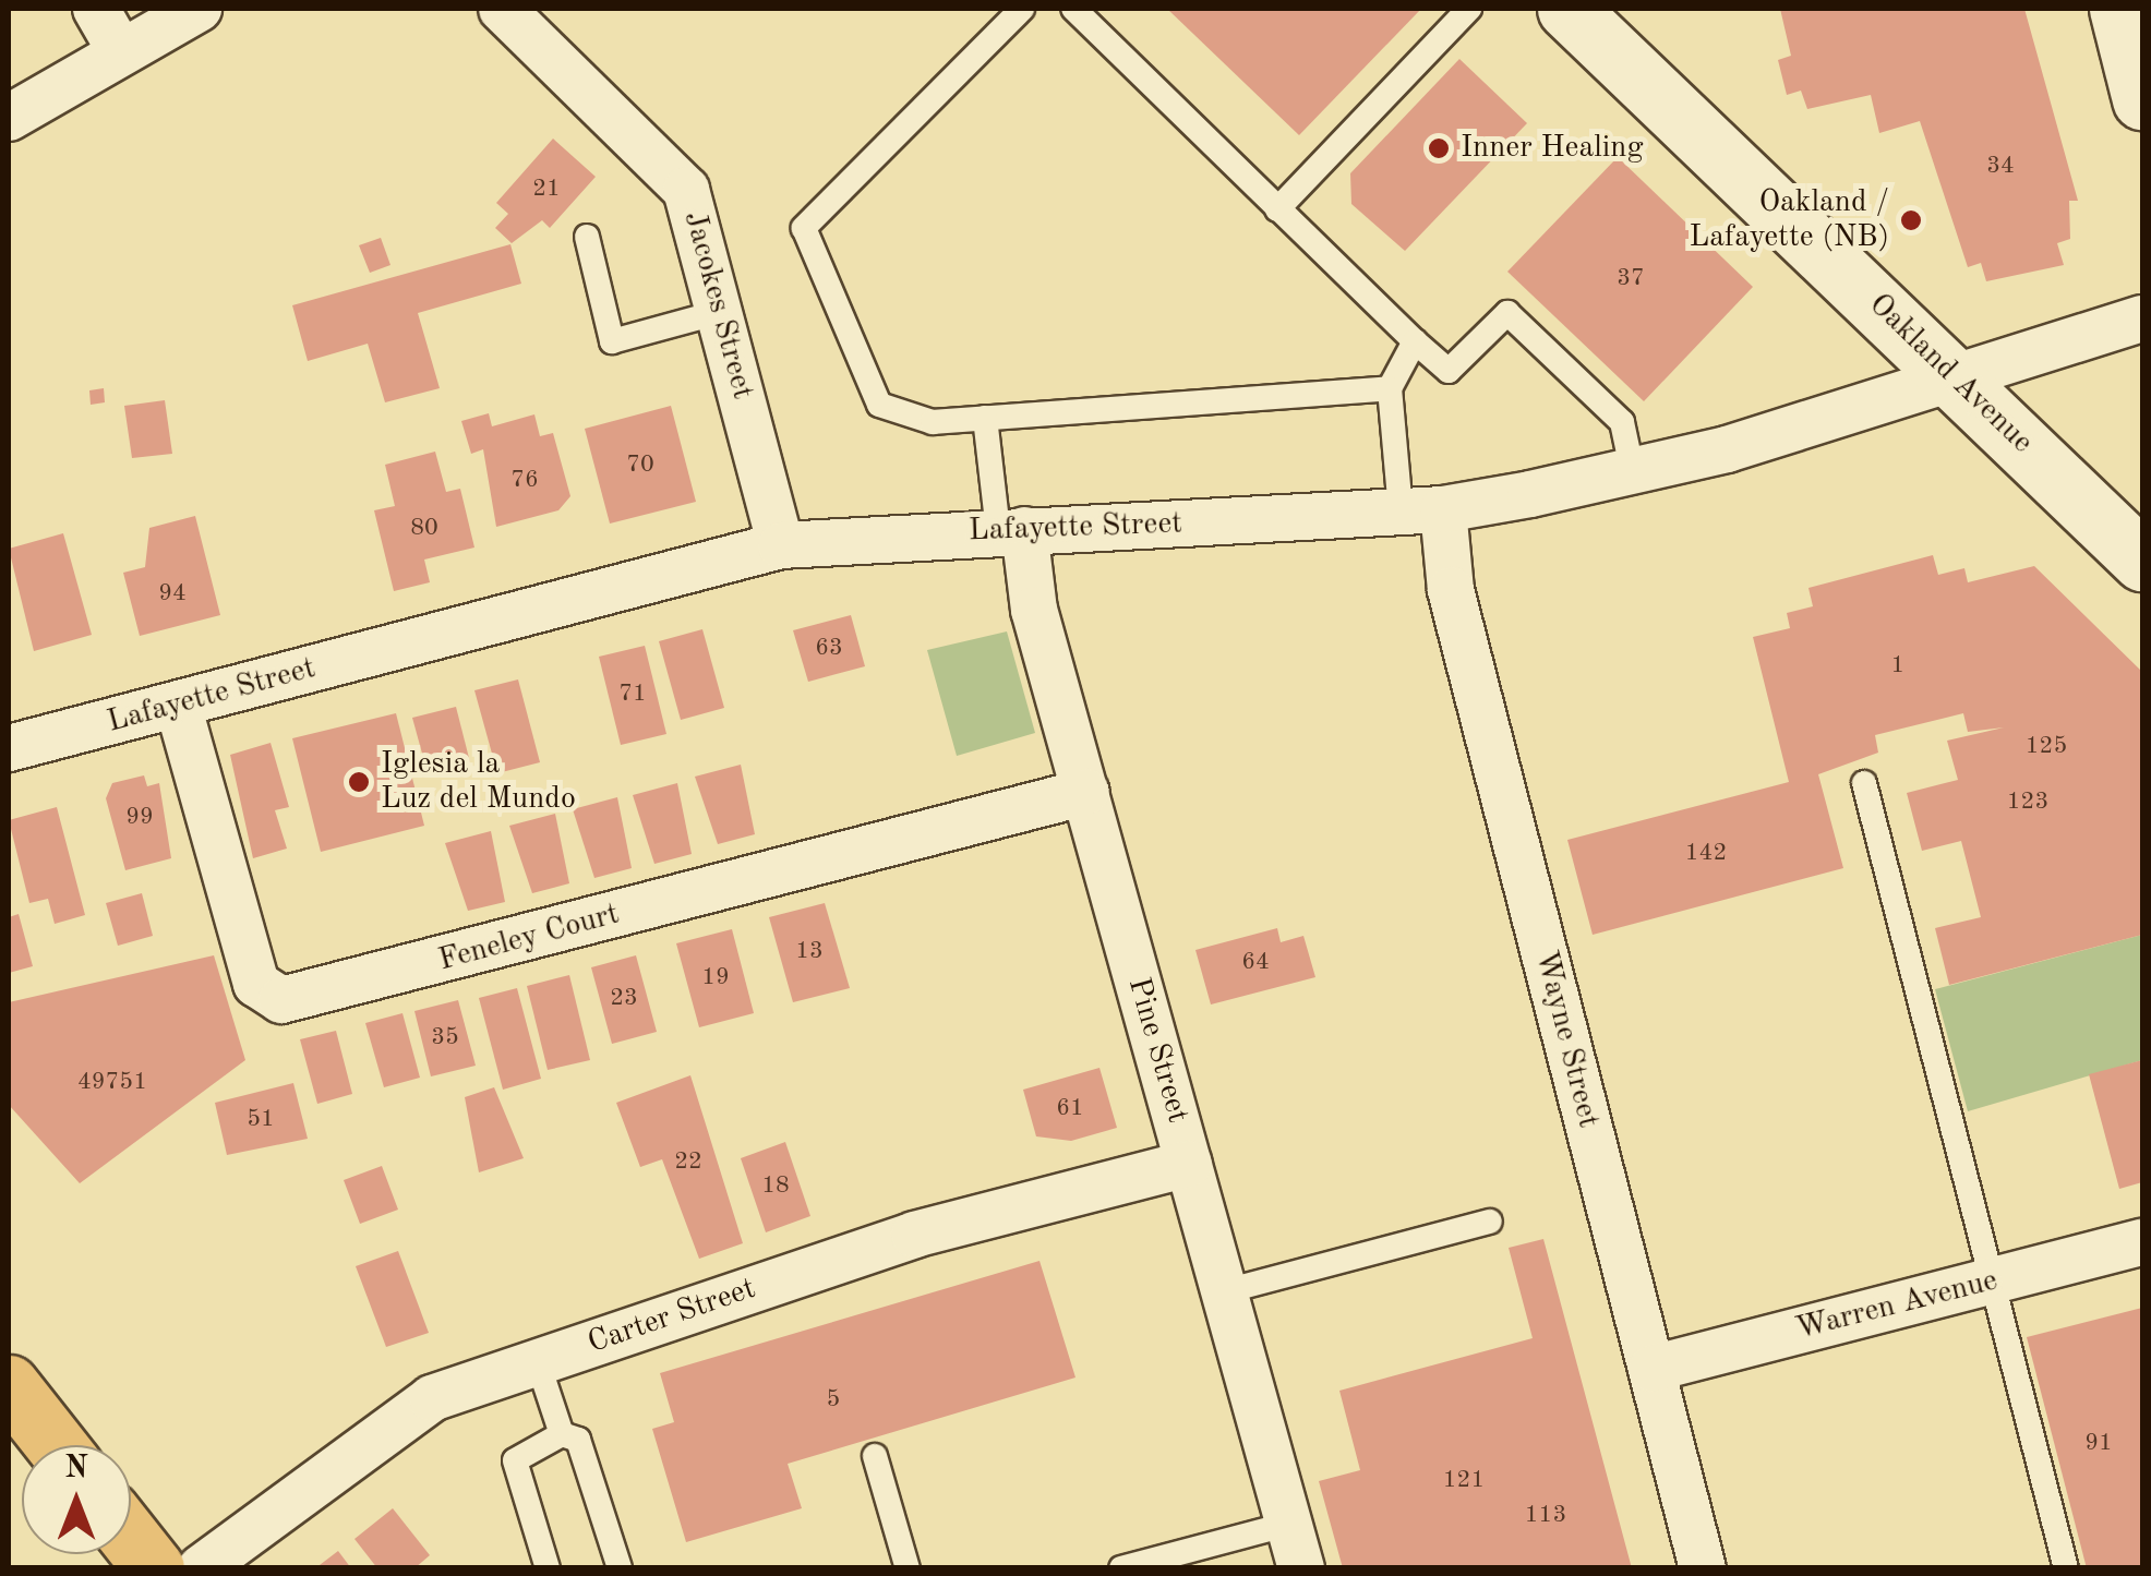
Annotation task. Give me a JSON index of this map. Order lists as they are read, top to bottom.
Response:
{
  "streets": {
    "street": [
      "Jacokes Street",
      "Oakland Avenue",
      "Lafayette Street",
      "Feneley Court",
      "Wayne Street",
      "Pine Street",
      "Warren Avenue",
      "Carter Street"
    ]
  },
  "crossings": [
    ["Jacokes Street", "Lafayette Street"],
    ["Oakland Avenue", "Lafayette Street"],
    ["Lafayette Street", "Feneley Court"],
    ["Lafayette Street", "Wayne Street"],
    ["Lafayette Street", "Pine Street"],
    ["Feneley Court", "Pine Street"],
    ["Wayne Street", "Warren Avenue"],
    ["Pine Street", "Carter Street"]
  ],
  "places": ["Inner Healing", "Oakland / Lafayette (NB)", "Iglesia la Luz del Mundo"],
  "house_numbers": [
    "34",
    "21",
    "37",
    "70",
    "76",
    "80",
    "94",
    "63",
    "1",
    "71",
    "125",
    "123",
    "99",
    "142",
    "13",
    "64",
    "19",
    "23",
    "35",
    "49751",
    "61",
    "51",
    "22",
    "18",
    "5",
    "91",
    "121",
    "113"
  ],
  "north": "top"
}
